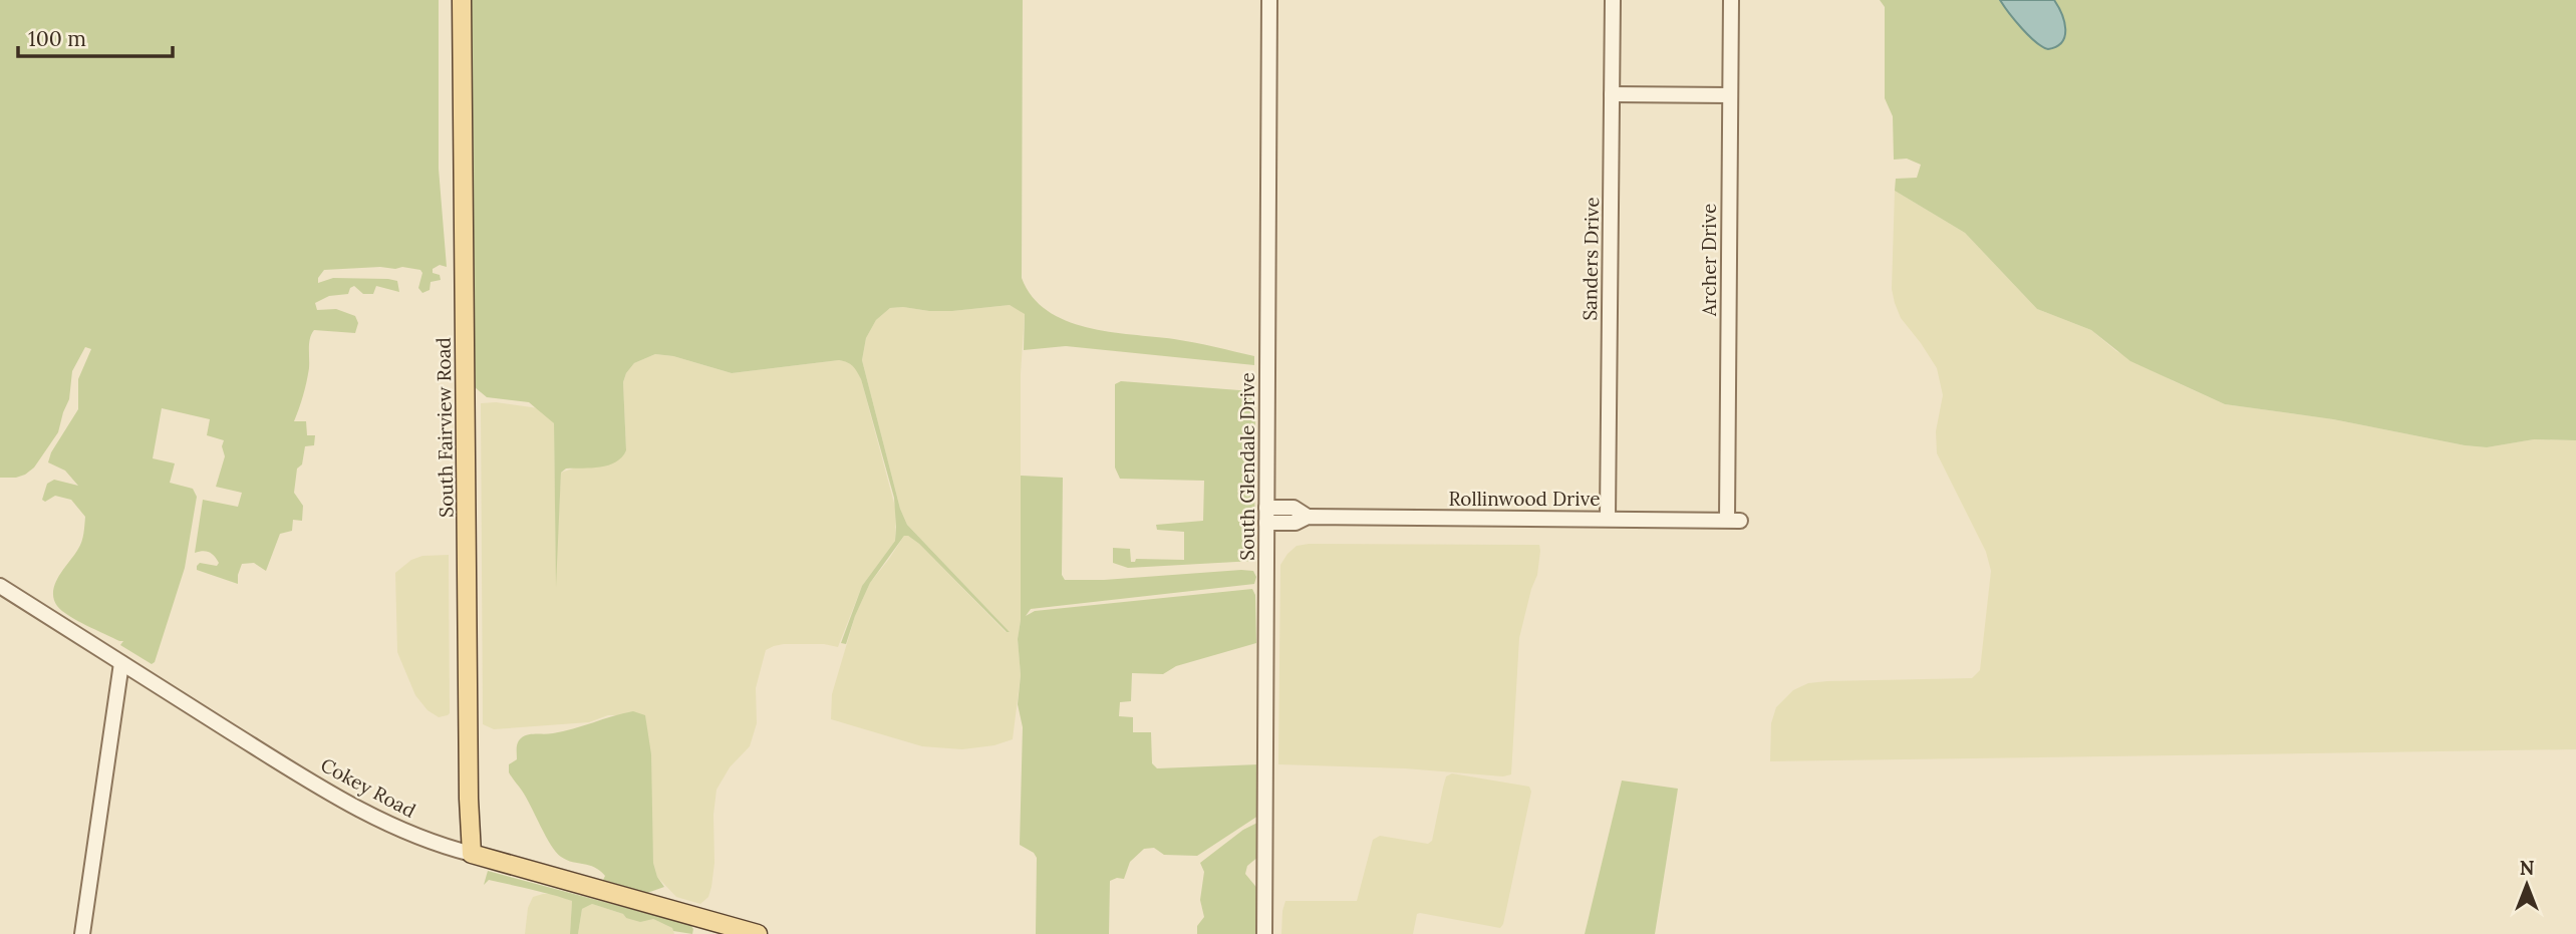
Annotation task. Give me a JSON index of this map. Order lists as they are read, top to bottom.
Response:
{
  "streets": {
    "main road": ["South Fairview Road", "Cokey Road"],
    "street": [
      "Sanders Drive",
      "Archer Drive",
      "South Glendale Drive",
      "Rollinwood Drive"
    ]
  },
  "crossings": [
    ["Sanders Drive", "Rollinwood Drive"],
    ["Archer Drive", "Rollinwood Drive"],
    ["South Fairview Road", "Cokey Road"],
    ["South Glendale Drive", "Rollinwood Drive"]
  ],
  "scale_bar": "100 m",
  "north": "top"
}
